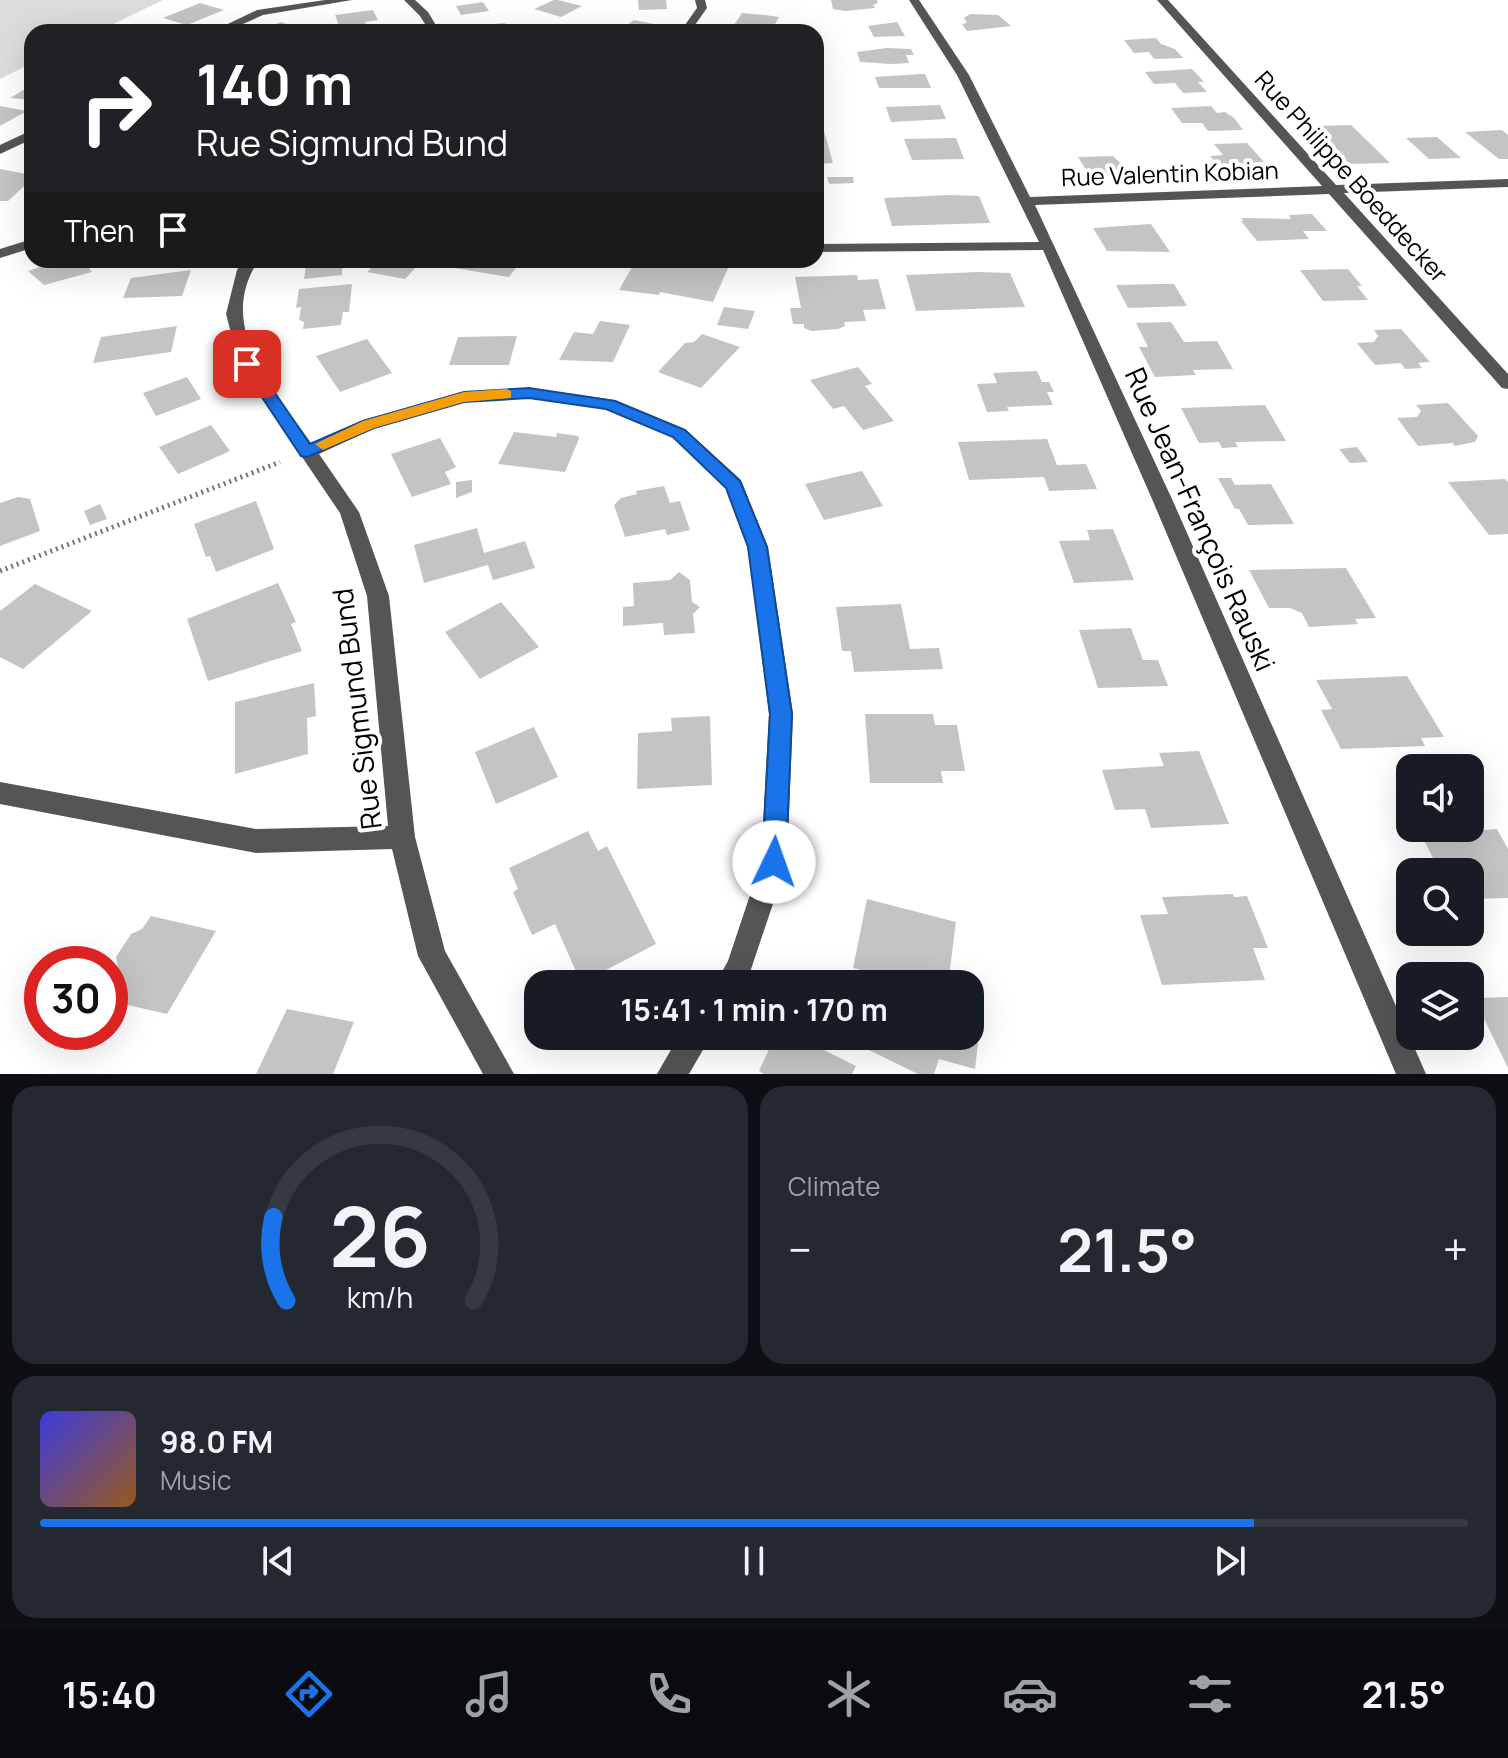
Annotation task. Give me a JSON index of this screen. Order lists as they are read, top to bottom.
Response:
{
  "streets": {
    "street": [
      "Rue Valentin Kobian",
      "Rue Philippe Boeddecker",
      "Rue Jean-François Rauski",
      "Rue Sigmund Bund"
    ]
  },
  "crossings": [
    ["Rue Valentin Kobian", "Rue Philippe Boeddecker"],
    ["Rue Valentin Kobian", "Rue Jean-François Rauski"]
  ],
  "page": {
    "turn": ["140 m", "Rue Sigmund Bund"],
    "then": "Then",
    "limit": "30",
    "trip": "15:41 · 1 min · 170 m",
    "tile": "Climate",
    "heat": ["−", "21.5°", "+"],
    "song": ["98.0 FM", "Music"],
    "tabs": ["15:40", "21.5°"],
    "gauge": ["26", "km/h"]
  }
}
